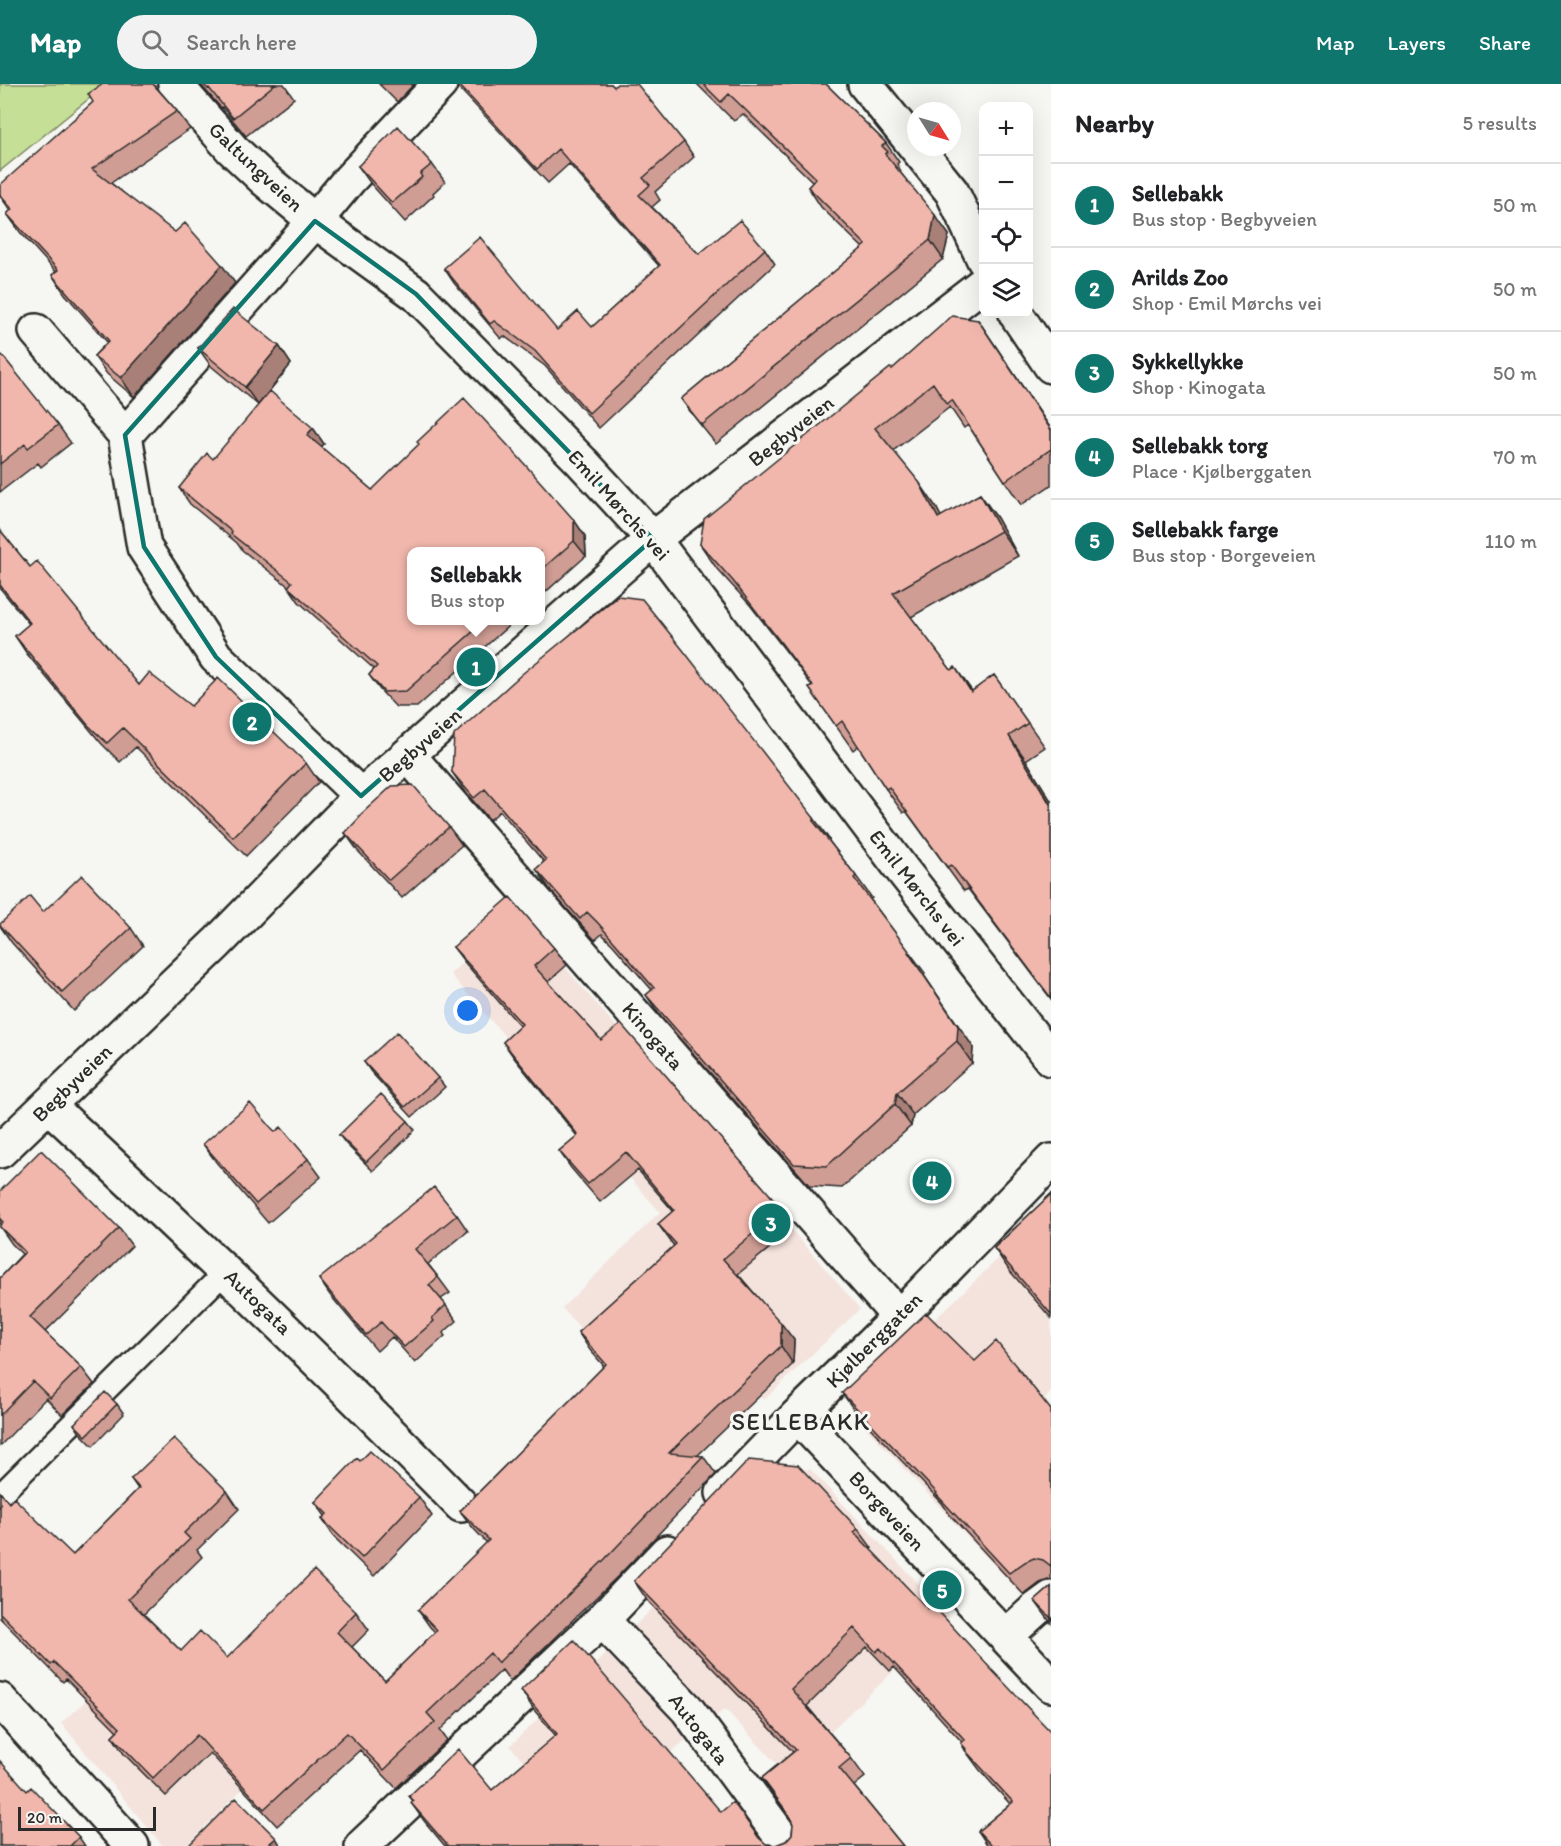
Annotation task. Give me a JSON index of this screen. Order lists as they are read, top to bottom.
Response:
{
  "streets": {
    "street": [
      "Galtungveien",
      "Begbyveien",
      "Emil Mørchs vei",
      "Kinogata",
      "Autogata",
      "Kjølberggaten",
      "Borgeveien"
    ]
  },
  "crossings": [
    ["Galtungveien", "Emil Mørchs vei"],
    ["Begbyveien", "Emil Mørchs vei"],
    ["Begbyveien", "Kinogata"],
    ["Begbyveien", "Autogata"],
    ["Kinogata", "Kjølberggaten"],
    ["Autogata", "Kjølberggaten"],
    ["Kjølberggaten", "Borgeveien"]
  ],
  "districts": ["SELLEBAKK"],
  "scale_bar": "20 m",
  "north": "bottom right",
  "page": {
    "header": "Map",
    "search": "Search here",
    "nav": ["Map", "Layers", "Share"],
    "heading": ["Nearby", "5 results"],
    "map_buttons": ["+", "−"],
    "list": [
      {
        "mark": "1",
        "name": "Sellebakk",
        "note": "Bus stop · Begbyveien",
        "value": "50 m"
      },
      {
        "mark": "2",
        "name": "Arilds Zoo",
        "note": "Shop · Emil Mørchs vei",
        "value": "50 m"
      },
      {
        "mark": "3",
        "name": "Sykkellykke",
        "note": "Shop · Kinogata",
        "value": "50 m"
      },
      {
        "mark": "4",
        "name": "Sellebakk torg",
        "note": "Place · Kjølberggaten",
        "value": "70 m"
      },
      {
        "mark": "5",
        "name": "Sellebakk farge",
        "note": "Bus stop · Borgeveien",
        "value": "110 m"
      }
    ],
    "popup": ["Sellebakk", "Bus stop"],
    "pins": [
      "1",
      "2",
      "4",
      "3",
      "5"
    ],
    "scale": "20 m"
  }
}
